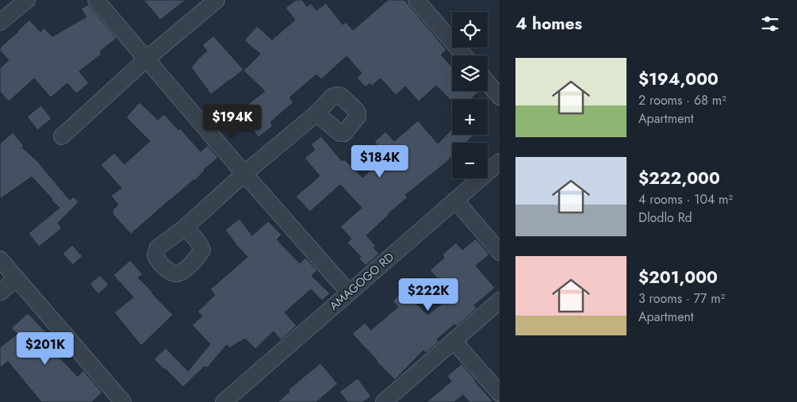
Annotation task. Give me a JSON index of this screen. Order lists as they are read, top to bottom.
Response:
{
  "streets": {
    "street": ["AMAGOGO RD"]
  },
  "page": {
    "heading": "4 homes",
    "map_buttons": ["+", "−"],
    "list": [
      {
        "name": "$194,000",
        "note": "2 rooms · 68 m² · Apartment"
      },
      {
        "name": "$222,000",
        "note": "4 rooms · 104 m² · Dlodlo Rd"
      },
      {
        "name": "$201,000",
        "note": "3 rooms · 77 m² · Apartment"
      }
    ],
    "price": [
      "$194K",
      "$184K",
      "$222K",
      "$201K"
    ]
  }
}
